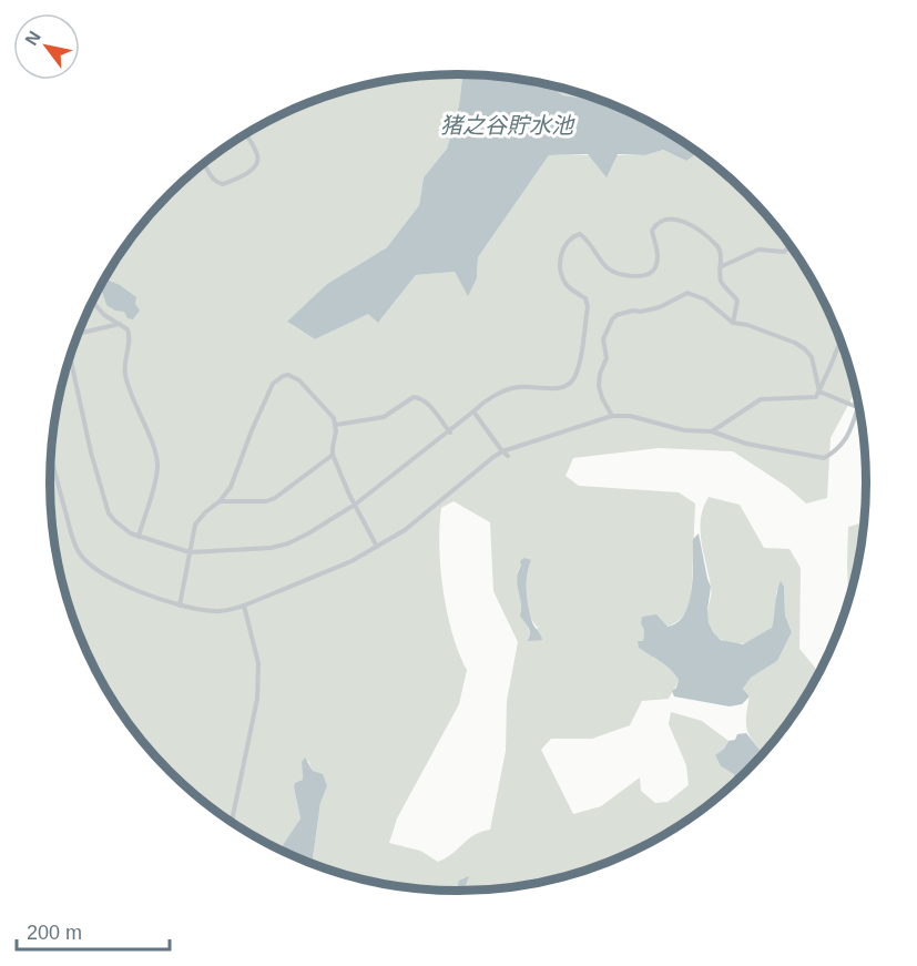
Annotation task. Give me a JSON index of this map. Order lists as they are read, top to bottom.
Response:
{
  "water": ["猪之谷貯水池"],
  "scale_bar": "200 m",
  "north": "top left"
}
